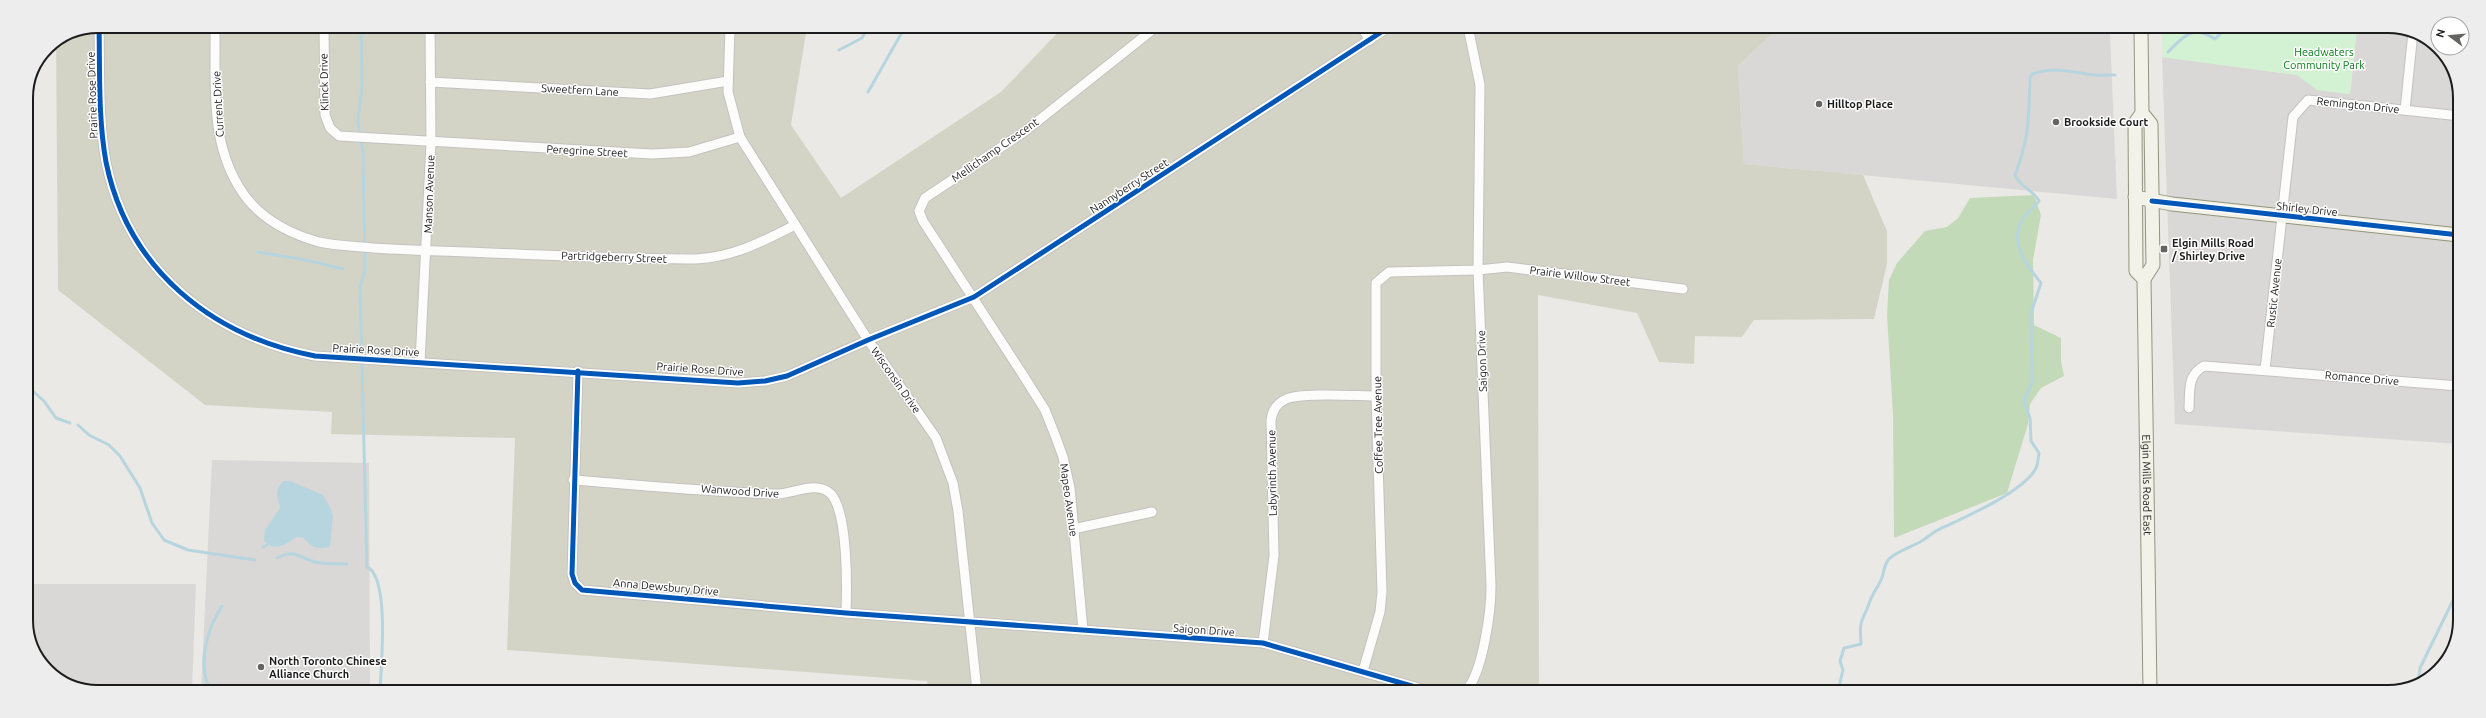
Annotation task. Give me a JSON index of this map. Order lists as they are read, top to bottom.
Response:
{
  "streets": {
    "main road": ["Shirley Drive", "Elgin Mills Road East"],
    "street": [
      "Klinck Drive",
      "Sweetfern Lane",
      "Prairie Rose Drive",
      "Current Drive",
      "Remington Drive",
      "Mellichamp Crescent",
      "Peregrine Street",
      "Nannyberry Street",
      "Manson Avenue",
      "Partridgeberry Street",
      "Prairie Willow Street",
      "Rustic Avenue",
      "Saigon Drive",
      "Romance Drive",
      "Wisconsin Drive",
      "Coffee Tree Avenue",
      "Labyrinth Avenue",
      "Wanwood Drive",
      "Mapeo Avenue",
      "Anna Dewsbury Drive"
    ]
  },
  "crossings": [
    ["Klinck Drive", "Peregrine Street"],
    ["Klinck Drive", "Manson Avenue"],
    ["Sweetfern Lane", "Manson Avenue"],
    ["Sweetfern Lane", "Wisconsin Drive"],
    ["Prairie Rose Drive", "Nannyberry Street"],
    ["Prairie Rose Drive", "Manson Avenue"],
    ["Prairie Rose Drive", "Wisconsin Drive"],
    ["Prairie Rose Drive", "Anna Dewsbury Drive"],
    ["Current Drive", "Manson Avenue"],
    ["Current Drive", "Partridgeberry Street"],
    ["Remington Drive", "Shirley Drive"],
    ["Remington Drive", "Rustic Avenue"],
    ["Mellichamp Crescent", "Nannyberry Street"],
    ["Mellichamp Crescent", "Mapeo Avenue"],
    ["Peregrine Street", "Manson Avenue"],
    ["Peregrine Street", "Wisconsin Drive"],
    ["Nannyberry Street", "Wisconsin Drive"],
    ["Nannyberry Street", "Mapeo Avenue"],
    ["Manson Avenue", "Partridgeberry Street"],
    ["Shirley Drive", "Rustic Avenue"],
    ["Shirley Drive", "Elgin Mills Road East"],
    ["Partridgeberry Street", "Wisconsin Drive"],
    ["Prairie Willow Street", "Saigon Drive"],
    ["Prairie Willow Street", "Coffee Tree Avenue"],
    ["Rustic Avenue", "Romance Drive"],
    ["Saigon Drive", "Wisconsin Drive"],
    ["Saigon Drive", "Coffee Tree Avenue"],
    ["Saigon Drive", "Labyrinth Avenue"],
    ["Saigon Drive", "Mapeo Avenue"],
    ["Saigon Drive", "Anna Dewsbury Drive"],
    ["Wisconsin Drive", "Anna Dewsbury Drive"],
    ["Coffee Tree Avenue", "Labyrinth Avenue"],
    ["Wanwood Drive", "Anna Dewsbury Drive"]
  ],
  "parks": ["Headwaters Community Park"],
  "places": {
    "other": ["Hilltop Place", "Brookside Court", "North Toronto Chinese Alliance Church"],
    "transit": ["Elgin Mills Road / Shirley Drive"]
  },
  "north": "left"
}
